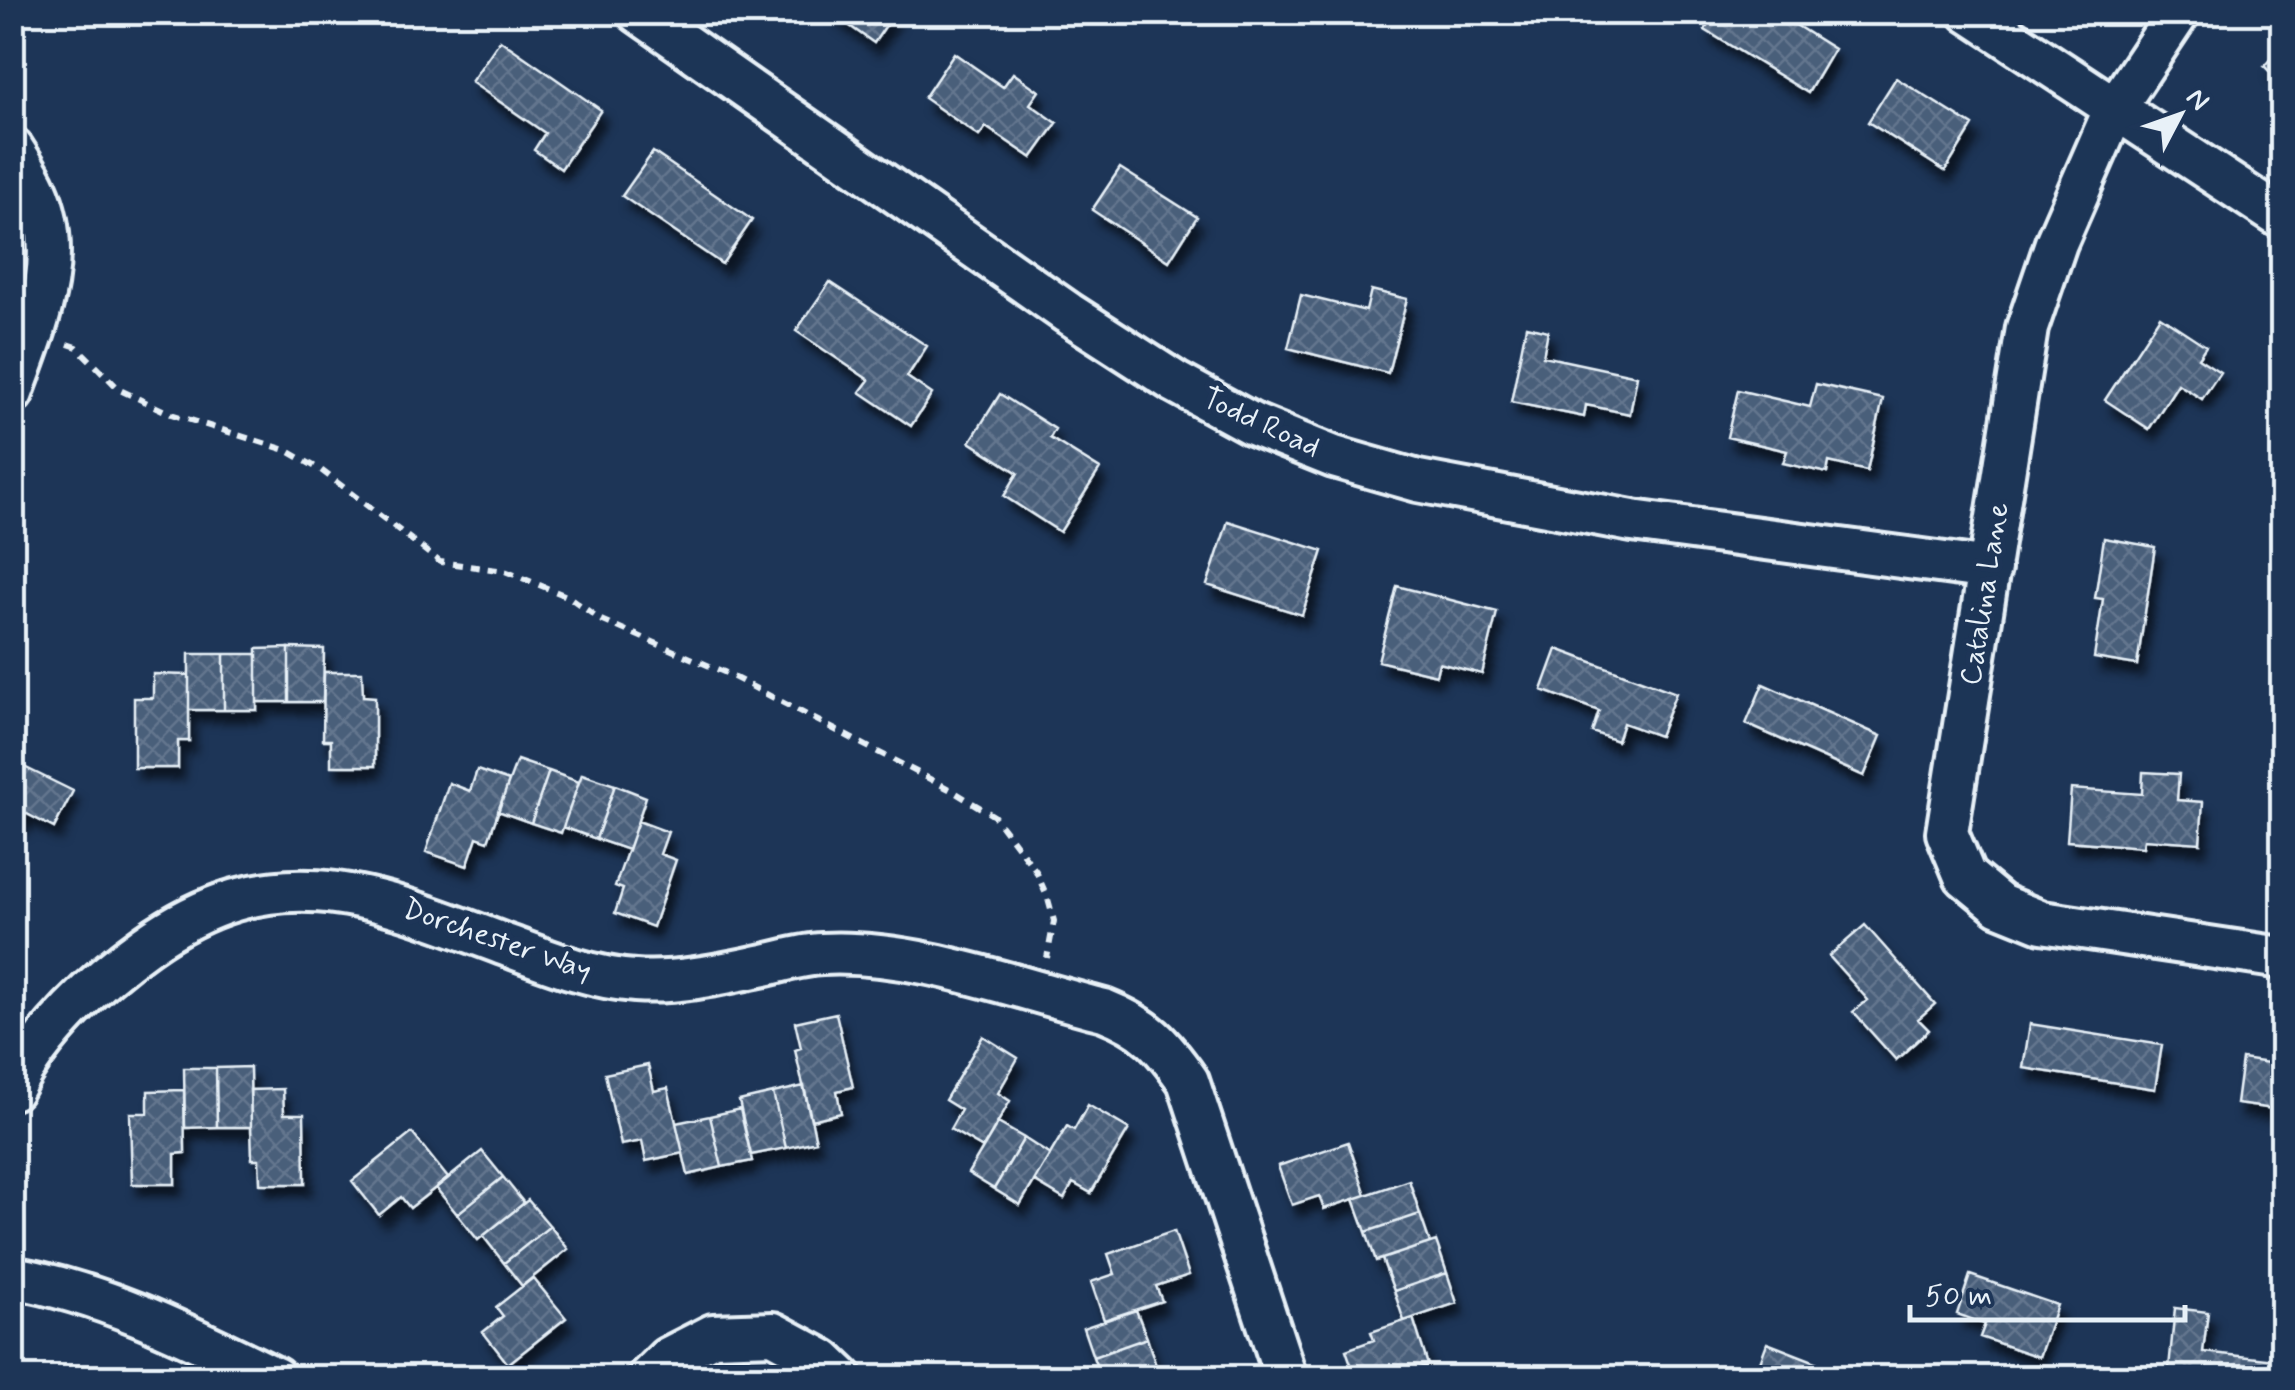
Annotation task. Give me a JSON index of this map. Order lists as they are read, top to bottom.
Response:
{
  "streets": {
    "street": ["Todd Road", "Catalina Lane", "Dorchester Way"]
  },
  "crossings": [
    ["Todd Road", "Catalina Lane"]
  ],
  "scale_bar": "50 m",
  "north": "top right"
}
